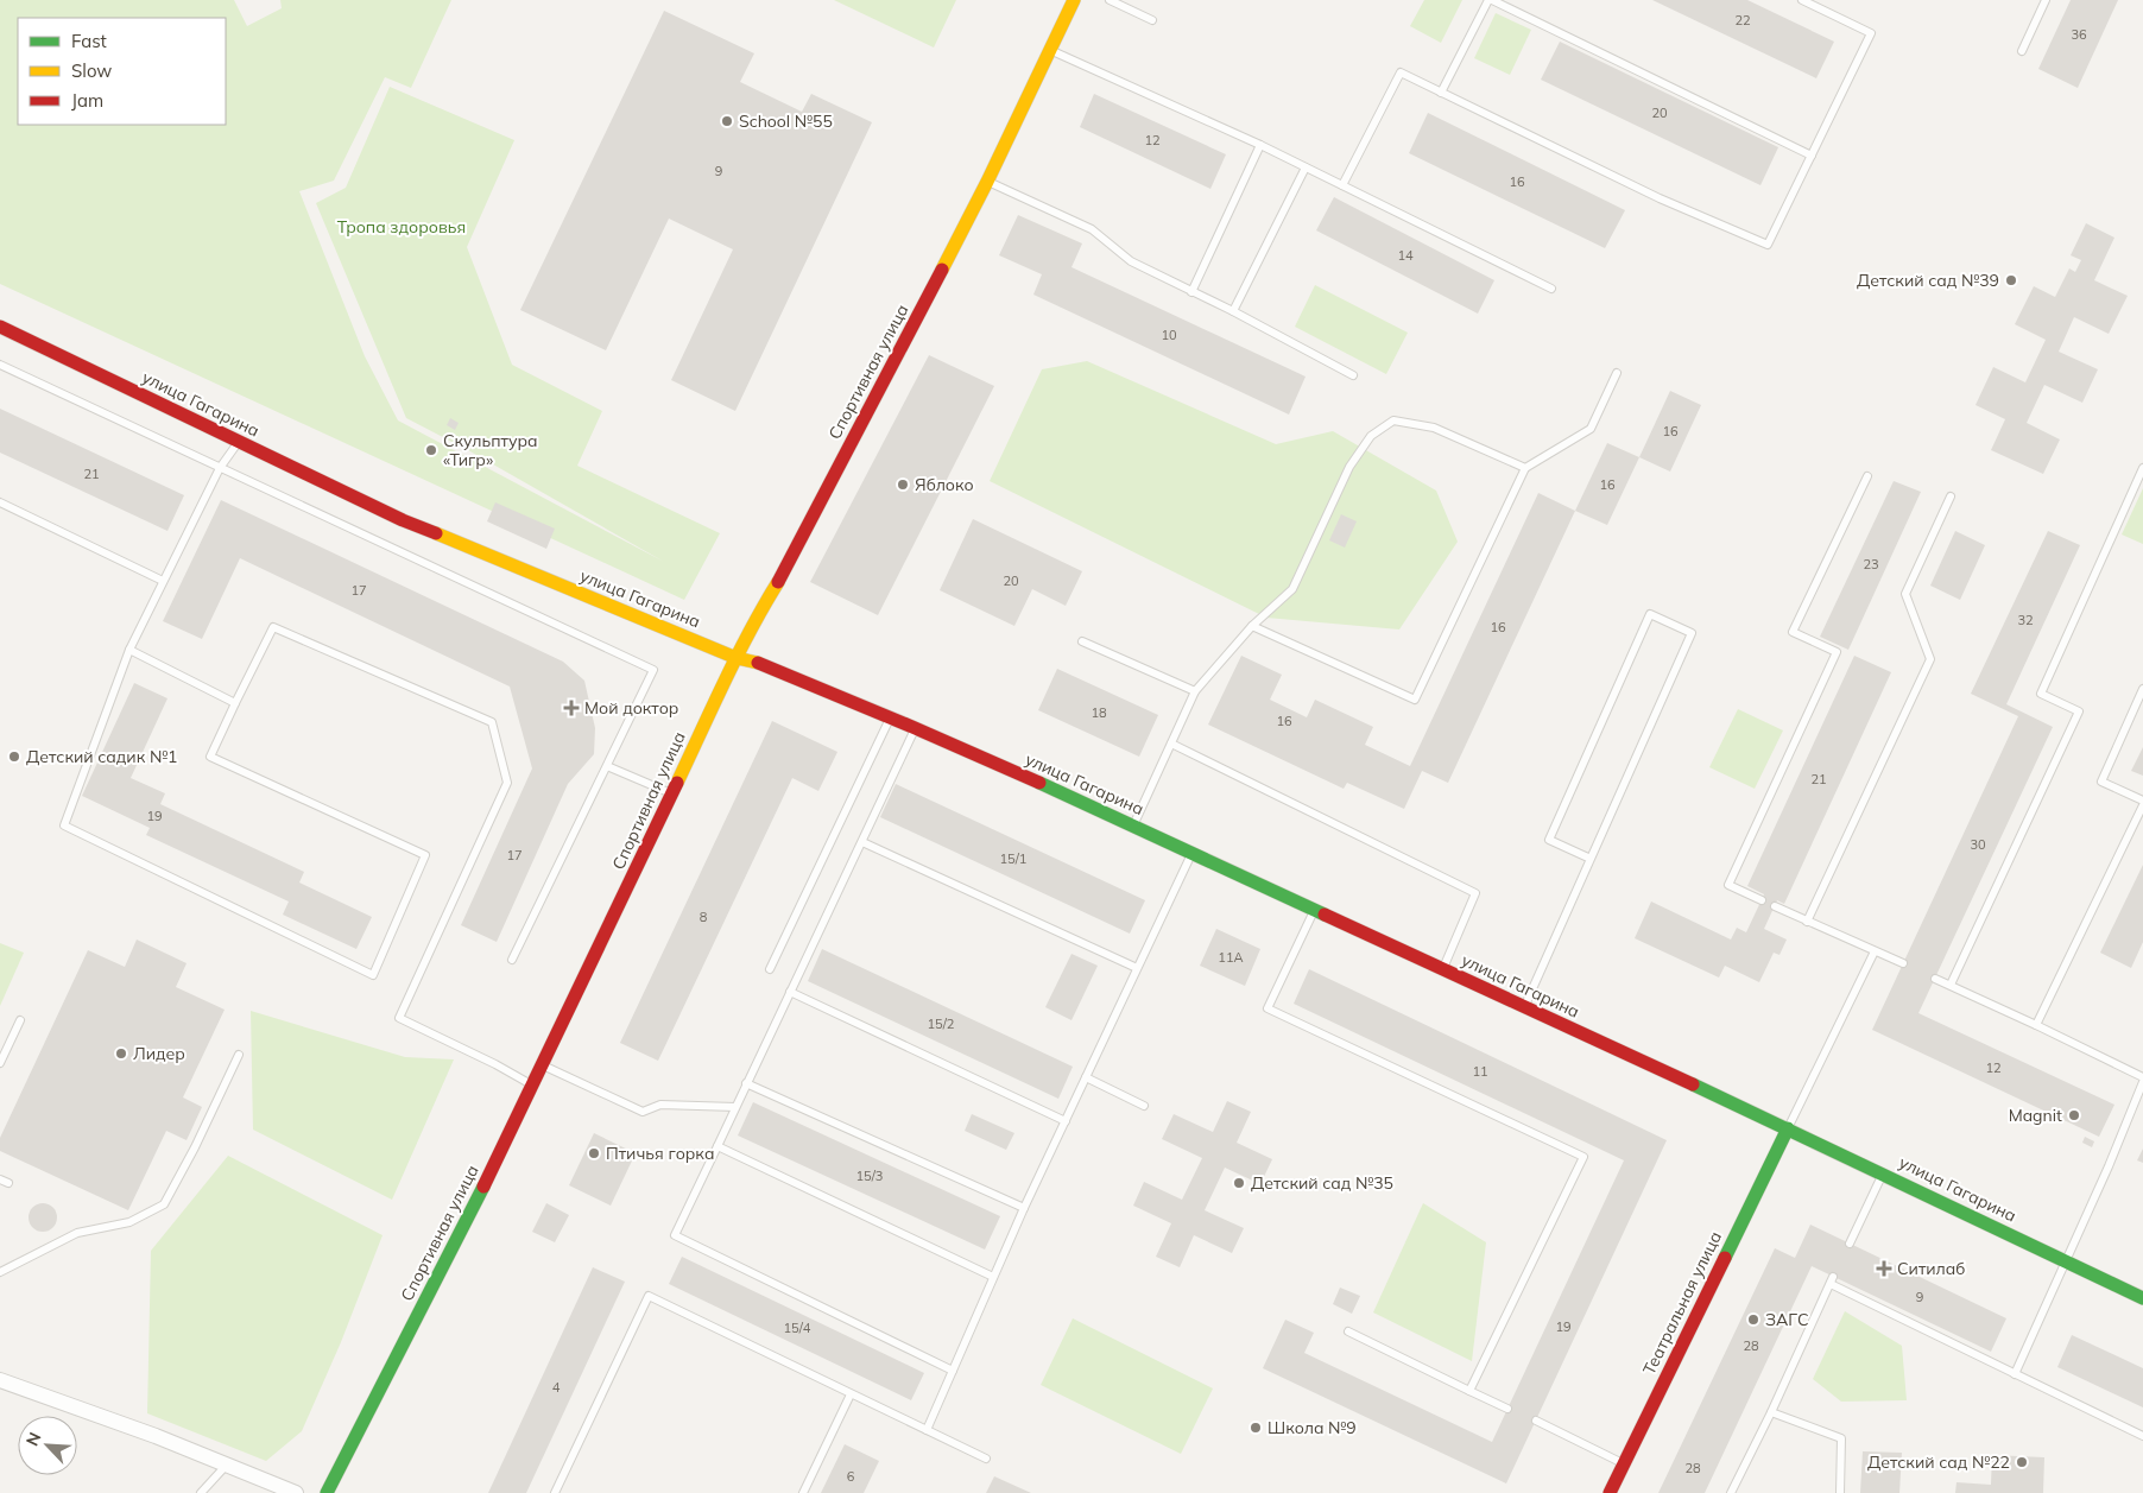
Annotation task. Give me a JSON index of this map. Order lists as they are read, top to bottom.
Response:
{
  "streets": {
    "street": ["Спортивная улица", "улица Гагарина", "Театральная улица"]
  },
  "crossings": [
    ["Спортивная улица", "улица Гагарина"],
    ["улица Гагарина", "Театральная улица"]
  ],
  "parks": ["Тропа здоровья"],
  "places": {
    "other": [
      "School №55",
      "Детский сад №39",
      "Скульптура «Тигр»",
      "Яблоко",
      "Детский садик №1",
      "Лидер",
      "Magnit",
      "Птичья горка",
      "Детский сад №35",
      "ЗАГС",
      "Школа №9",
      "Детский сад №22"
    ],
    "health": ["Мой доктор", "Ситилаб"]
  },
  "house_numbers": [
    "22",
    "36",
    "20",
    "12",
    "9",
    "16",
    "14",
    "10",
    "16",
    "21",
    "16",
    "23",
    "20",
    "17",
    "32",
    "16",
    "18",
    "16",
    "21",
    "19",
    "30",
    "17",
    "15/1",
    "8",
    "11А",
    "15/2",
    "12",
    "11",
    "15/3",
    "9",
    "19",
    "15/4",
    "28",
    "4",
    "28",
    "6"
  ],
  "legend": ["Fast", "Slow", "Jam"],
  "north": "top left"
}
